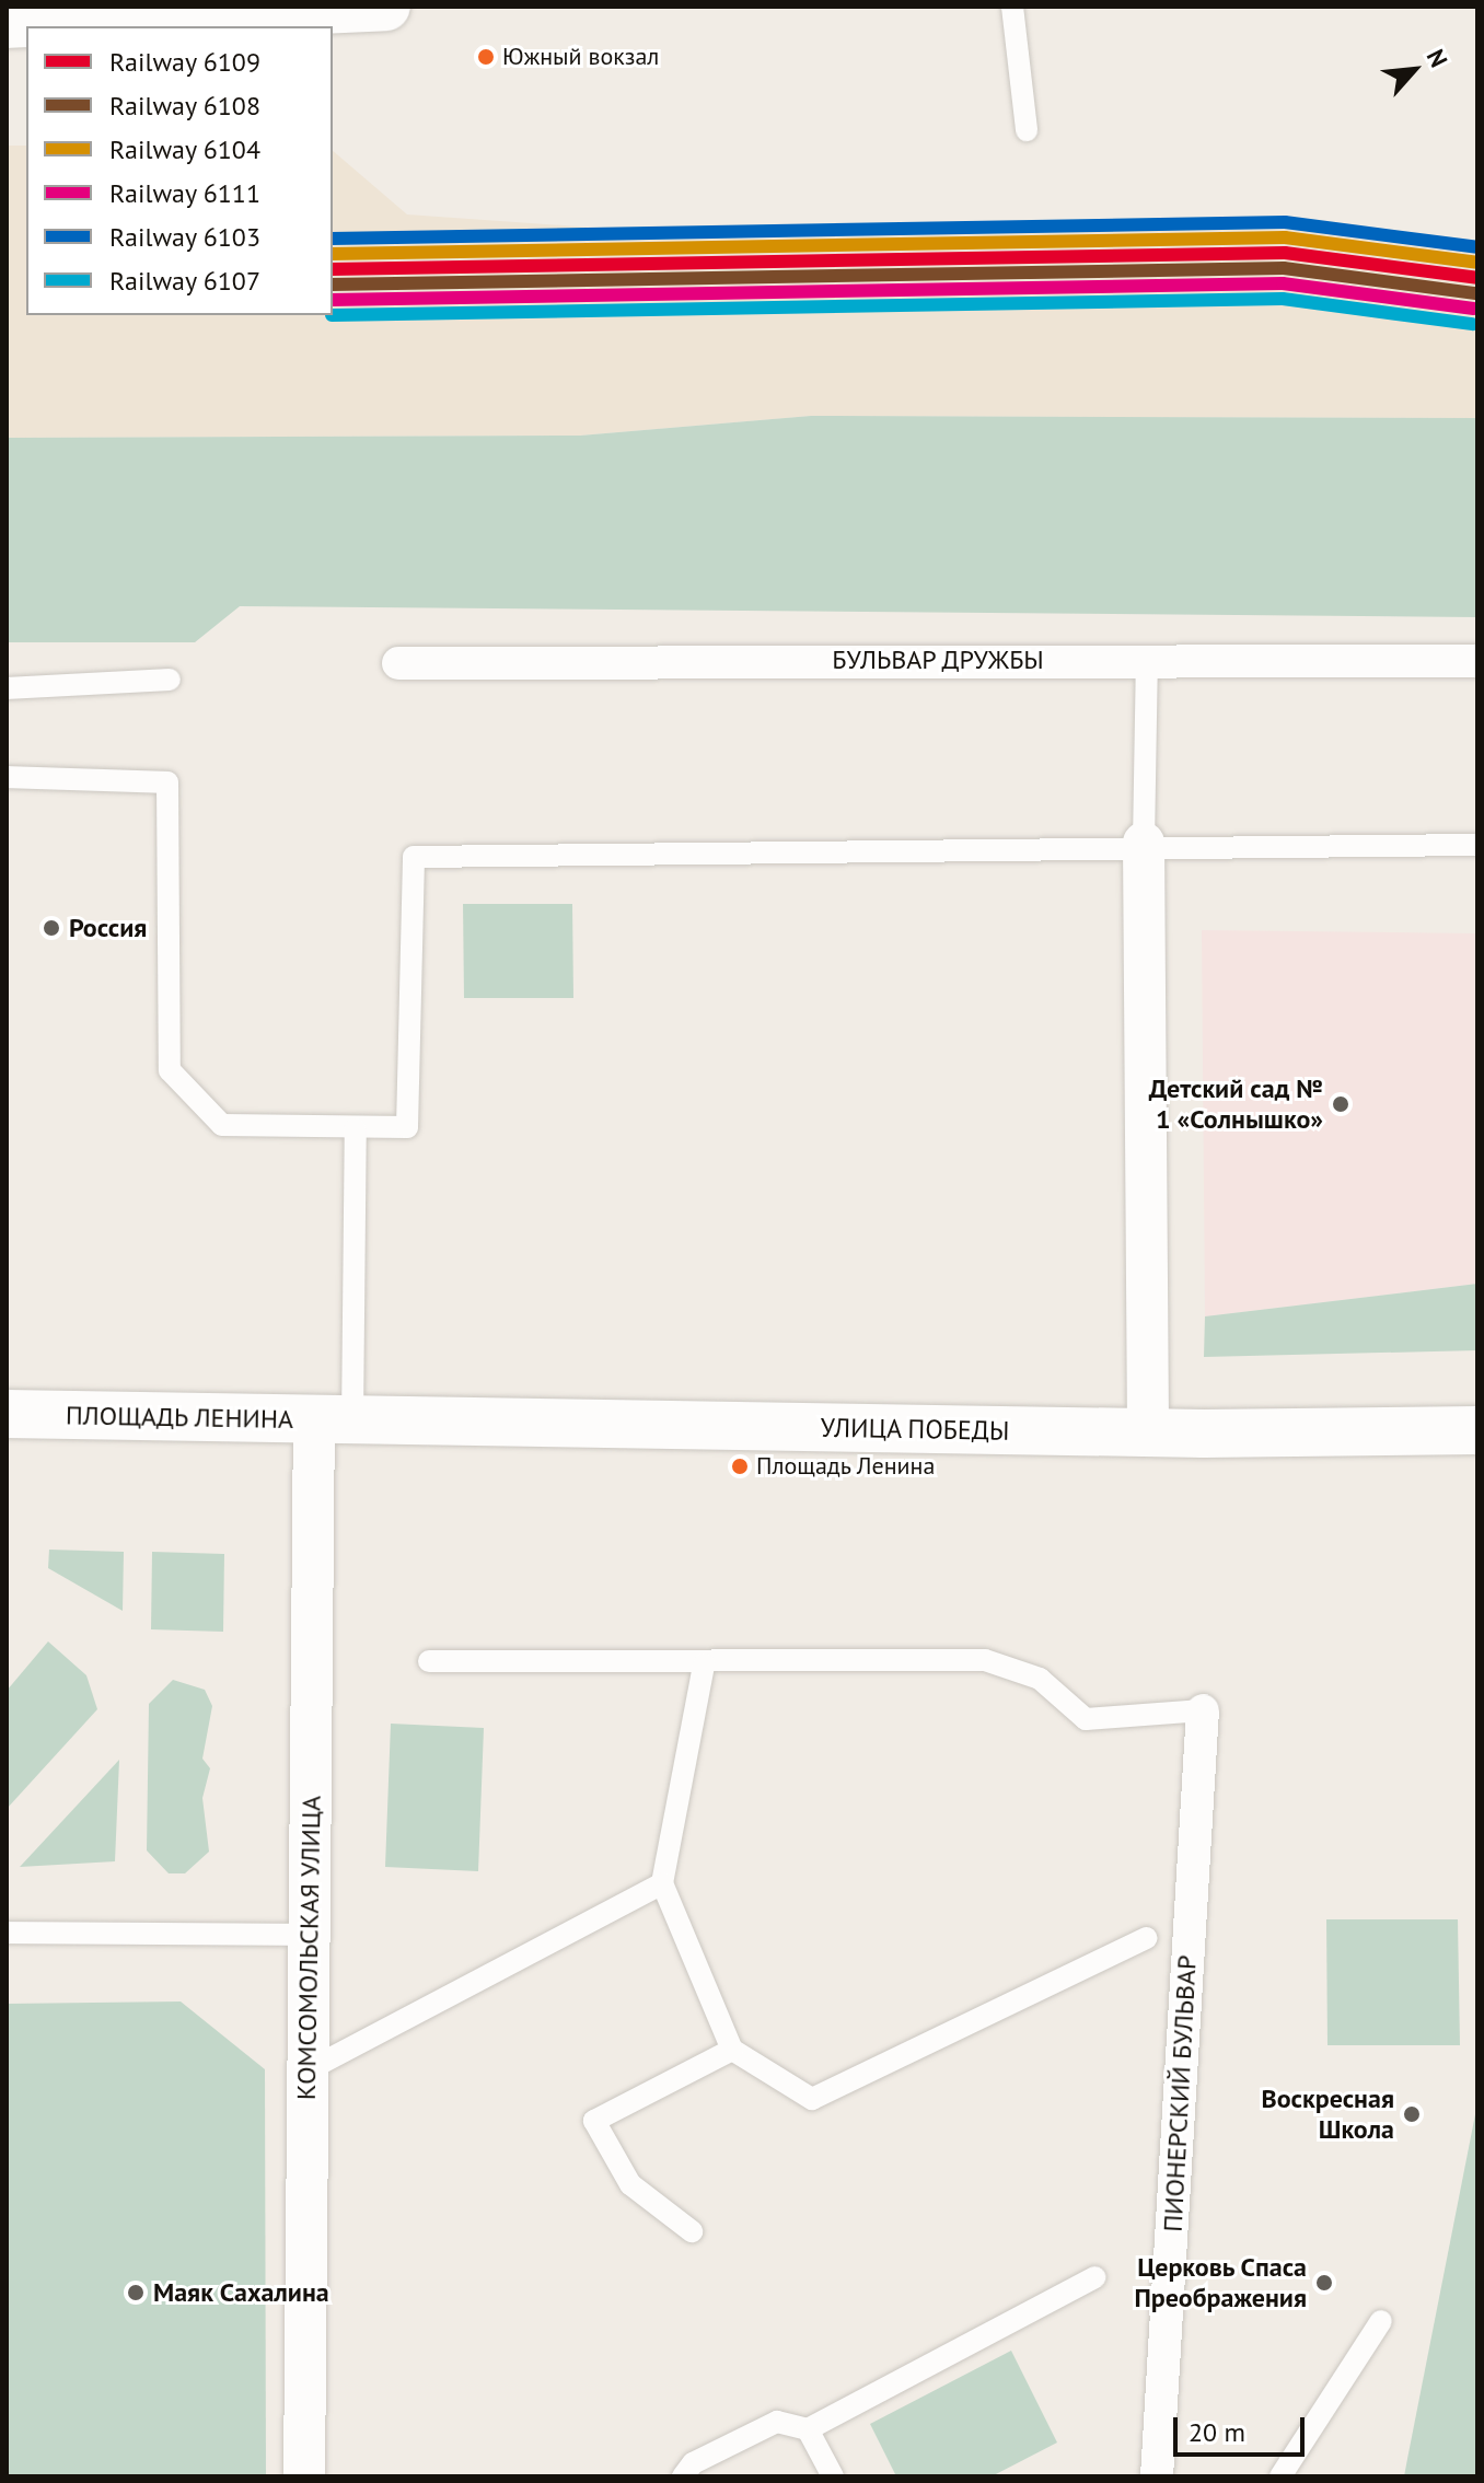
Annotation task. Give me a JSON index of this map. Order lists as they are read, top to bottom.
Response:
{
  "streets": {
    "main road": ["ПЛОЩАДЬ ЛЕНИНА", "УЛИЦА ПОБЕДЫ"],
    "street": ["БУЛЬВАР ДРУЖБЫ", "КОМСОМОЛЬСКАЯ УЛИЦА", "ПИОНЕРСКИЙ БУЛЬВАР"]
  },
  "crossings": [
    ["ПЛОЩАДЬ ЛЕНИНА", "УЛИЦА ПОБЕДЫ"],
    ["ПЛОЩАДЬ ЛЕНИНА", "КОМСОМОЛЬСКАЯ УЛИЦА"],
    ["УЛИЦА ПОБЕДЫ", "КОМСОМОЛЬСКАЯ УЛИЦА"]
  ],
  "places": [
    "Южный вокзал",
    "Россия",
    "Детский сад № 1 «Солнышко»",
    "Площадь Ленина",
    "Воскресная Школа",
    "Церковь Спаса Преображения",
    "Маяк Сахалина"
  ],
  "lines": [
    "rail line 6103",
    "rail line 6104",
    "rail line 6109",
    "rail line 6108",
    "rail line 6111",
    "rail line 6107"
  ],
  "legend": [
    "Railway 6109",
    "Railway 6108",
    "Railway 6104",
    "Railway 6111",
    "Railway 6103",
    "Railway 6107"
  ],
  "scale_bar": "20 m",
  "north": "top right"
}
